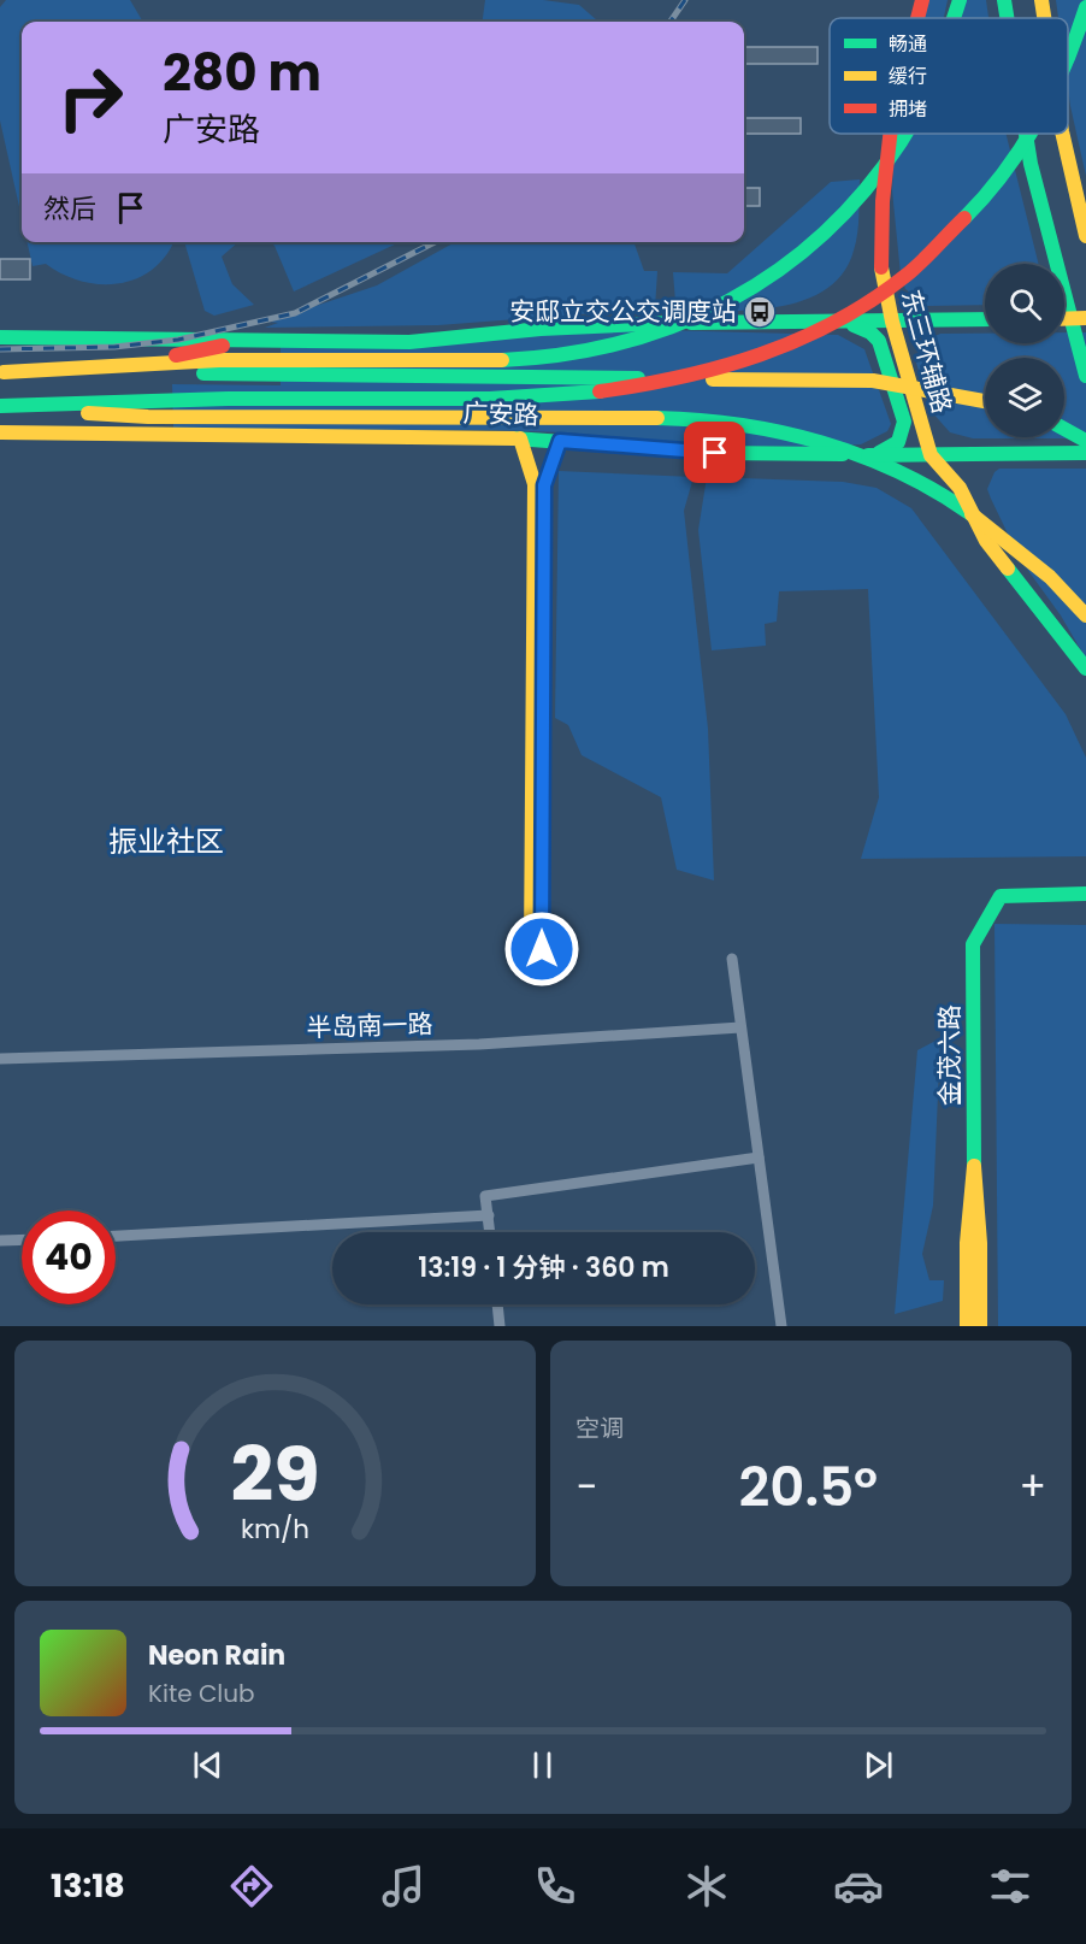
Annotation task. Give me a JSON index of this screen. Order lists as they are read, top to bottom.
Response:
{
  "streets": {
    "main road": ["东三环辅路", "广安路", "金茂六路"],
    "street": ["半岛南一路"]
  },
  "crossings": [
    ["东三环辅路", "广安路"]
  ],
  "districts": ["振业社区"],
  "places": {
    "bus stop": ["安邸立交公交调度站"]
  },
  "legend": ["畅通", "缓行", "拥堵"],
  "page": {
    "turn": ["280 m", "广安路"],
    "then": "然后",
    "limit": "40",
    "trip": "13:19 · 1 分钟 · 360 m",
    "tile": "空调",
    "heat": ["−", "20.5°", "+"],
    "song": ["Neon Rain", "Kite Club"],
    "tabs": "13:18",
    "gauge": ["29", "km/h"]
  }
}
